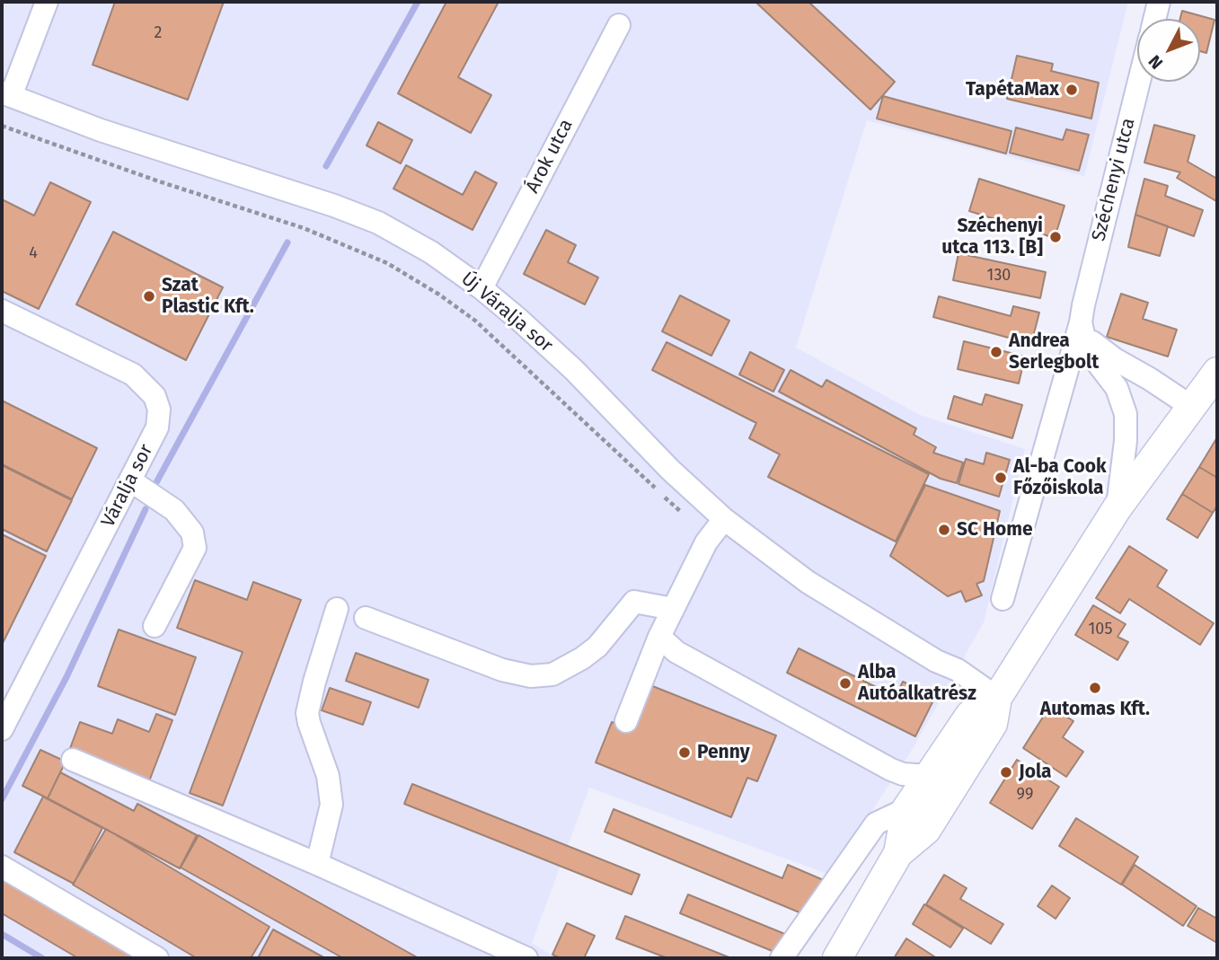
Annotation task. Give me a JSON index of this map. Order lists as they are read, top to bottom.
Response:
{
  "streets": {
    "main road": ["Széchenyi utca"],
    "street": ["Árok utca", "Új Váralja sor", "Váralja sor"]
  },
  "crossings": [
    ["Árok utca", "Új Váralja sor"],
    ["Széchenyi utca", "Új Váralja sor"]
  ],
  "places": [
    "TapétaMax",
    "Széchenyi utca 113. [B]",
    "Szat Plastic Kft.",
    "Andrea Serlegbolt",
    "Al-ba Cook Főzőiskola",
    "SC Home",
    "Alba Autóalkatrész",
    "Automas Kft.",
    "Penny",
    "Jola"
  ],
  "house_numbers": [
    "2",
    "4",
    "130",
    "105",
    "99"
  ],
  "north": "bottom left"
}
